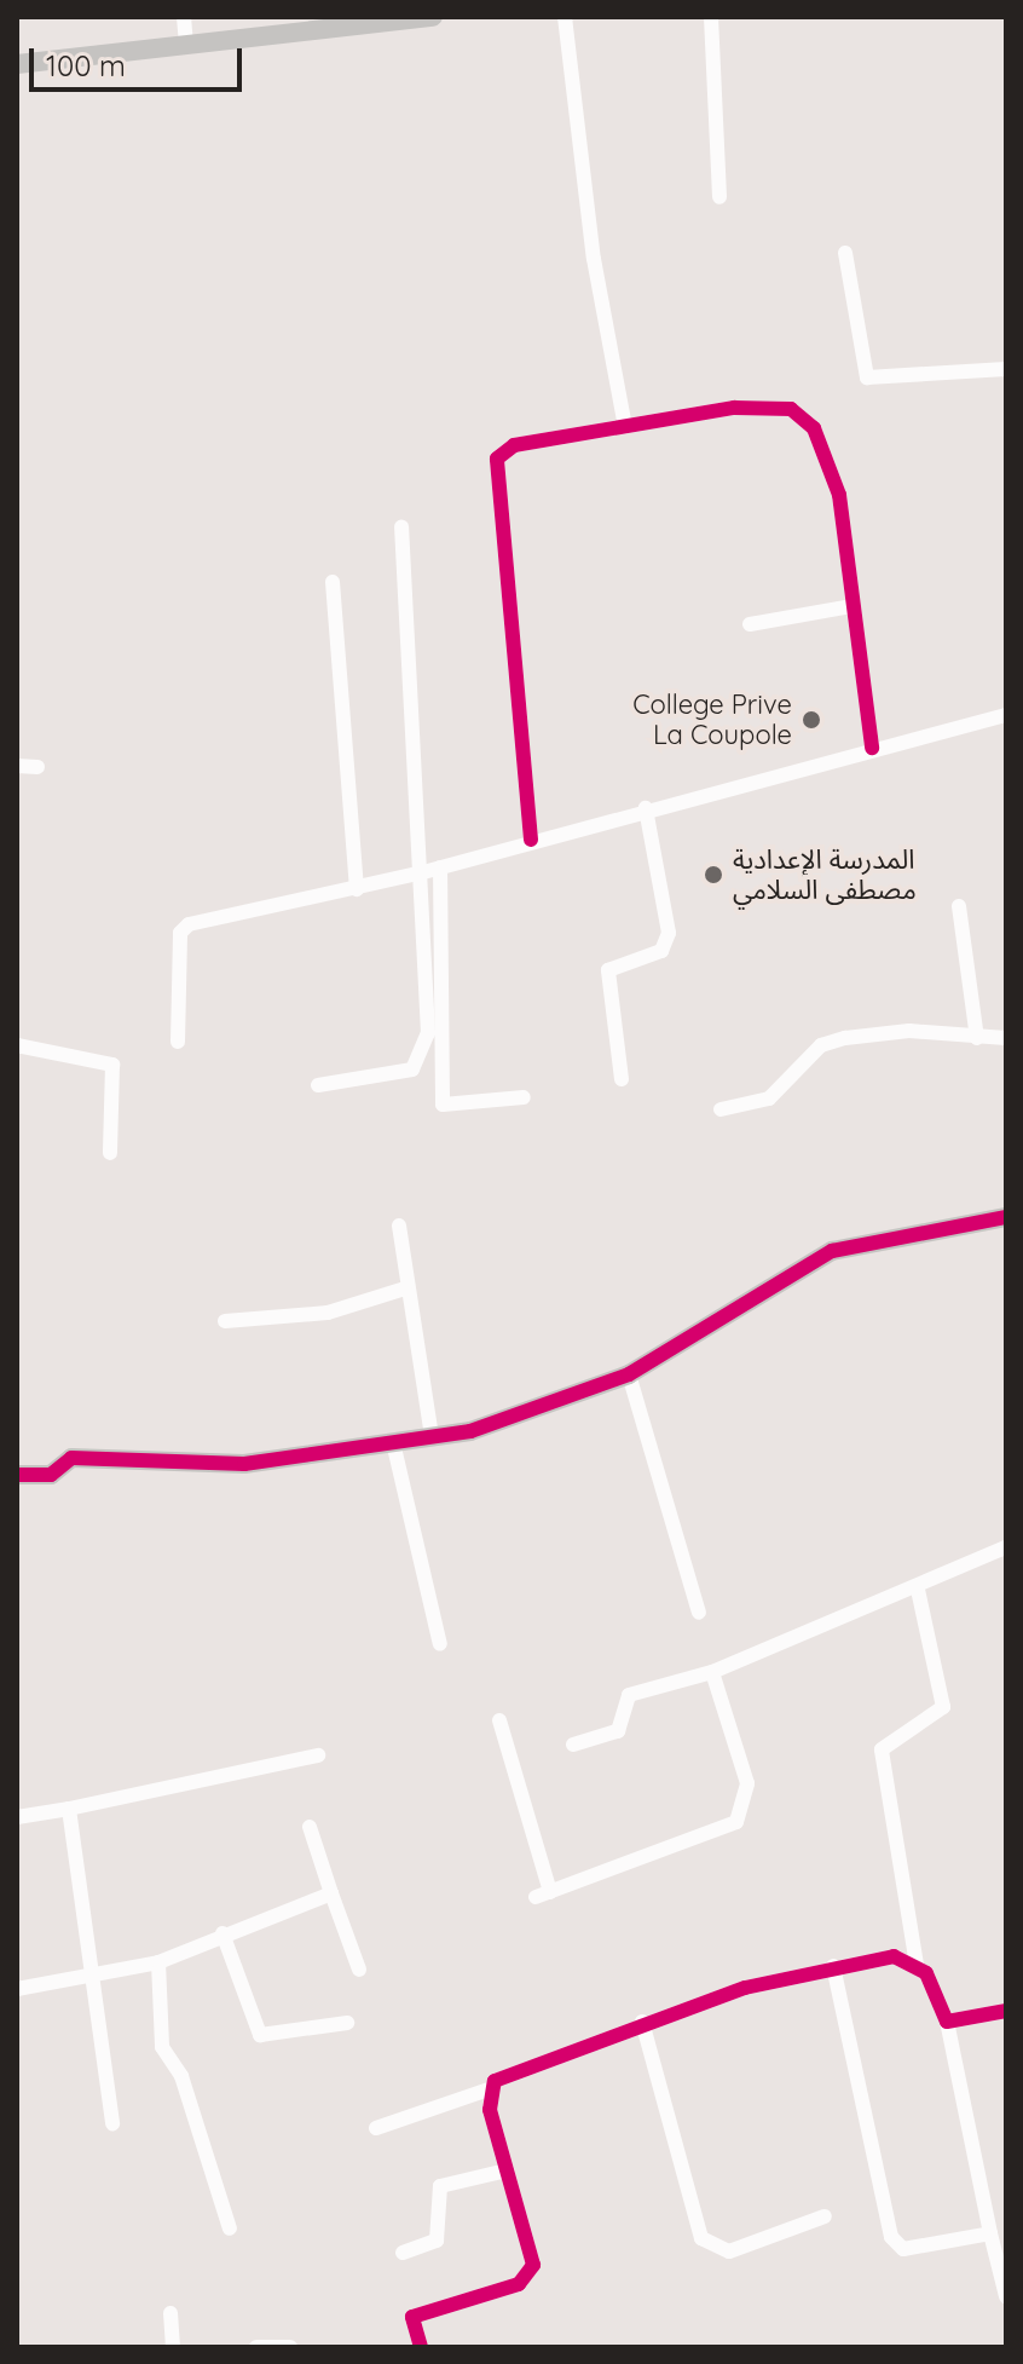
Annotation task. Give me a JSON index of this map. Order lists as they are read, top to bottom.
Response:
{
  "places": ["College Prive La Coupole", "المدرسة الإعدادية مصطفى السلامي"],
  "scale_bar": "100 m"
}
